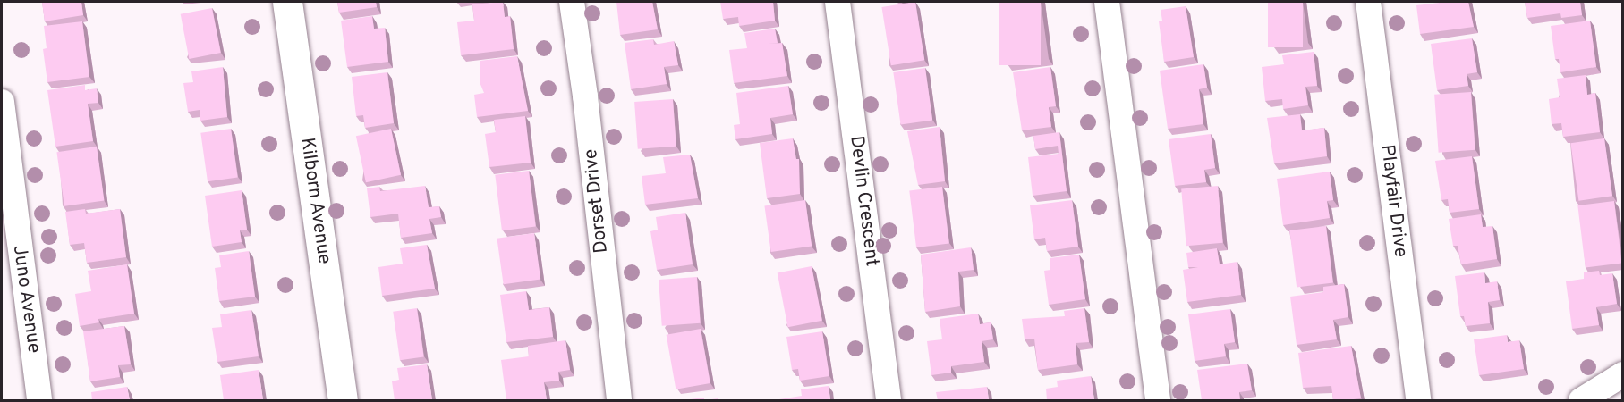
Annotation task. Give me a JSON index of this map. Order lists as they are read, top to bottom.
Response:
{
  "streets": {
    "street": [
      "Kilborn Avenue",
      "Dorset Drive",
      "Devlin Crescent",
      "Playfair Drive",
      "Juno Avenue"
    ]
  }
}
